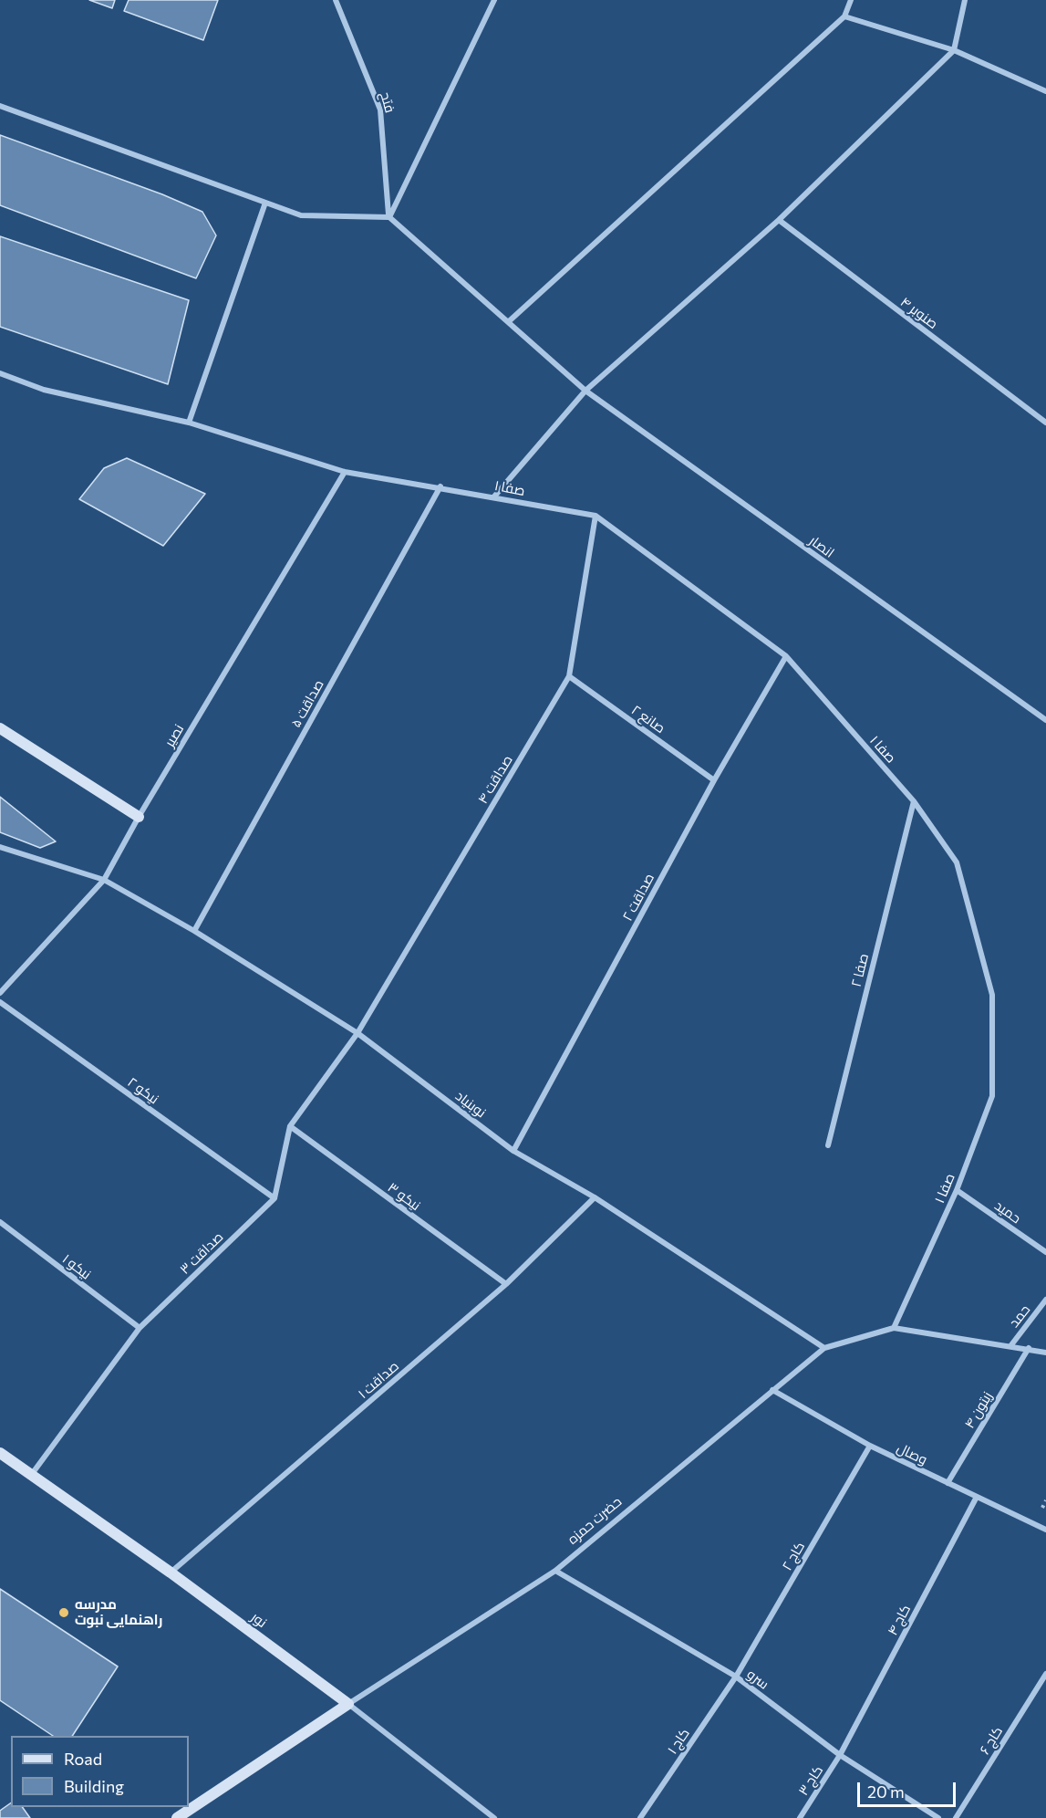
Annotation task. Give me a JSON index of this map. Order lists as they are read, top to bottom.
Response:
{
  "streets": {
    "main road": ["حضرت حمزه", "نور"],
    "street": [
      "فتح",
      "صنوبر ۴",
      "صفا ۱",
      "انصار",
      "صداقت ۵",
      "صانع ۲",
      "نصیر",
      "صداقت ۴",
      "صداقت ۲",
      "صفا ۲",
      "نیکو ۲",
      "نوبنیاد",
      "نیکو ۳",
      "حمید",
      "صداقت ۳",
      "نیکو ۱",
      "حمد",
      "صداقت ۱",
      "زیتون ۴",
      "وصال",
      "کاج ۲",
      "کاج ۴",
      "سرو",
      "کاج ۶",
      "کاج ۱",
      "کاج ۳"
    ]
  },
  "crossings": [
    ["فتح", "انصار"],
    ["صفا ۱", "صداقت ۵"],
    ["صفا ۱", "نصیر"],
    ["صفا ۱", "صداقت ۴"],
    ["صفا ۱", "صداقت ۲"],
    ["صفا ۱", "صفا ۲"],
    ["صفا ۱", "حمید"],
    ["صفا ۱", "حضرت حمزه"],
    ["صداقت ۵", "نوبنیاد"],
    ["صانع ۲", "صداقت ۴"],
    ["صانع ۲", "صداقت ۲"],
    ["نصیر", "نوبنیاد"],
    ["صداقت ۴", "نوبنیاد"],
    ["صداقت ۲", "نوبنیاد"],
    ["نیکو ۲", "صداقت ۳"],
    ["نوبنیاد", "صداقت ۱"],
    ["نوبنیاد", "حضرت حمزه"],
    ["نیکو ۳", "صداقت ۱"],
    ["صداقت ۳", "نیکو ۱"],
    ["صداقت ۳", "نور"],
    ["حمد", "حضرت حمزه"],
    ["صداقت ۱", "نور"],
    ["زیتون ۴", "وصال"],
    ["زیتون ۴", "حضرت حمزه"],
    ["وصال", "حضرت حمزه"],
    ["وصال", "کاج ۲"],
    ["وصال", "کاج ۴"],
    ["حضرت حمزه", "نور"],
    ["حضرت حمزه", "سرو"],
    ["کاج ۲", "سرو"],
    ["کاج ۲", "کاج ۱"],
    ["کاج ۴", "سرو"],
    ["کاج ۴", "کاج ۳"],
    ["سرو", "کاج ۱"],
    ["سرو", "کاج ۳"]
  ],
  "places": ["مدرسه راهنمایی نبوت"],
  "legend": ["Road", "Building"],
  "scale_bar": "20 m"
}
